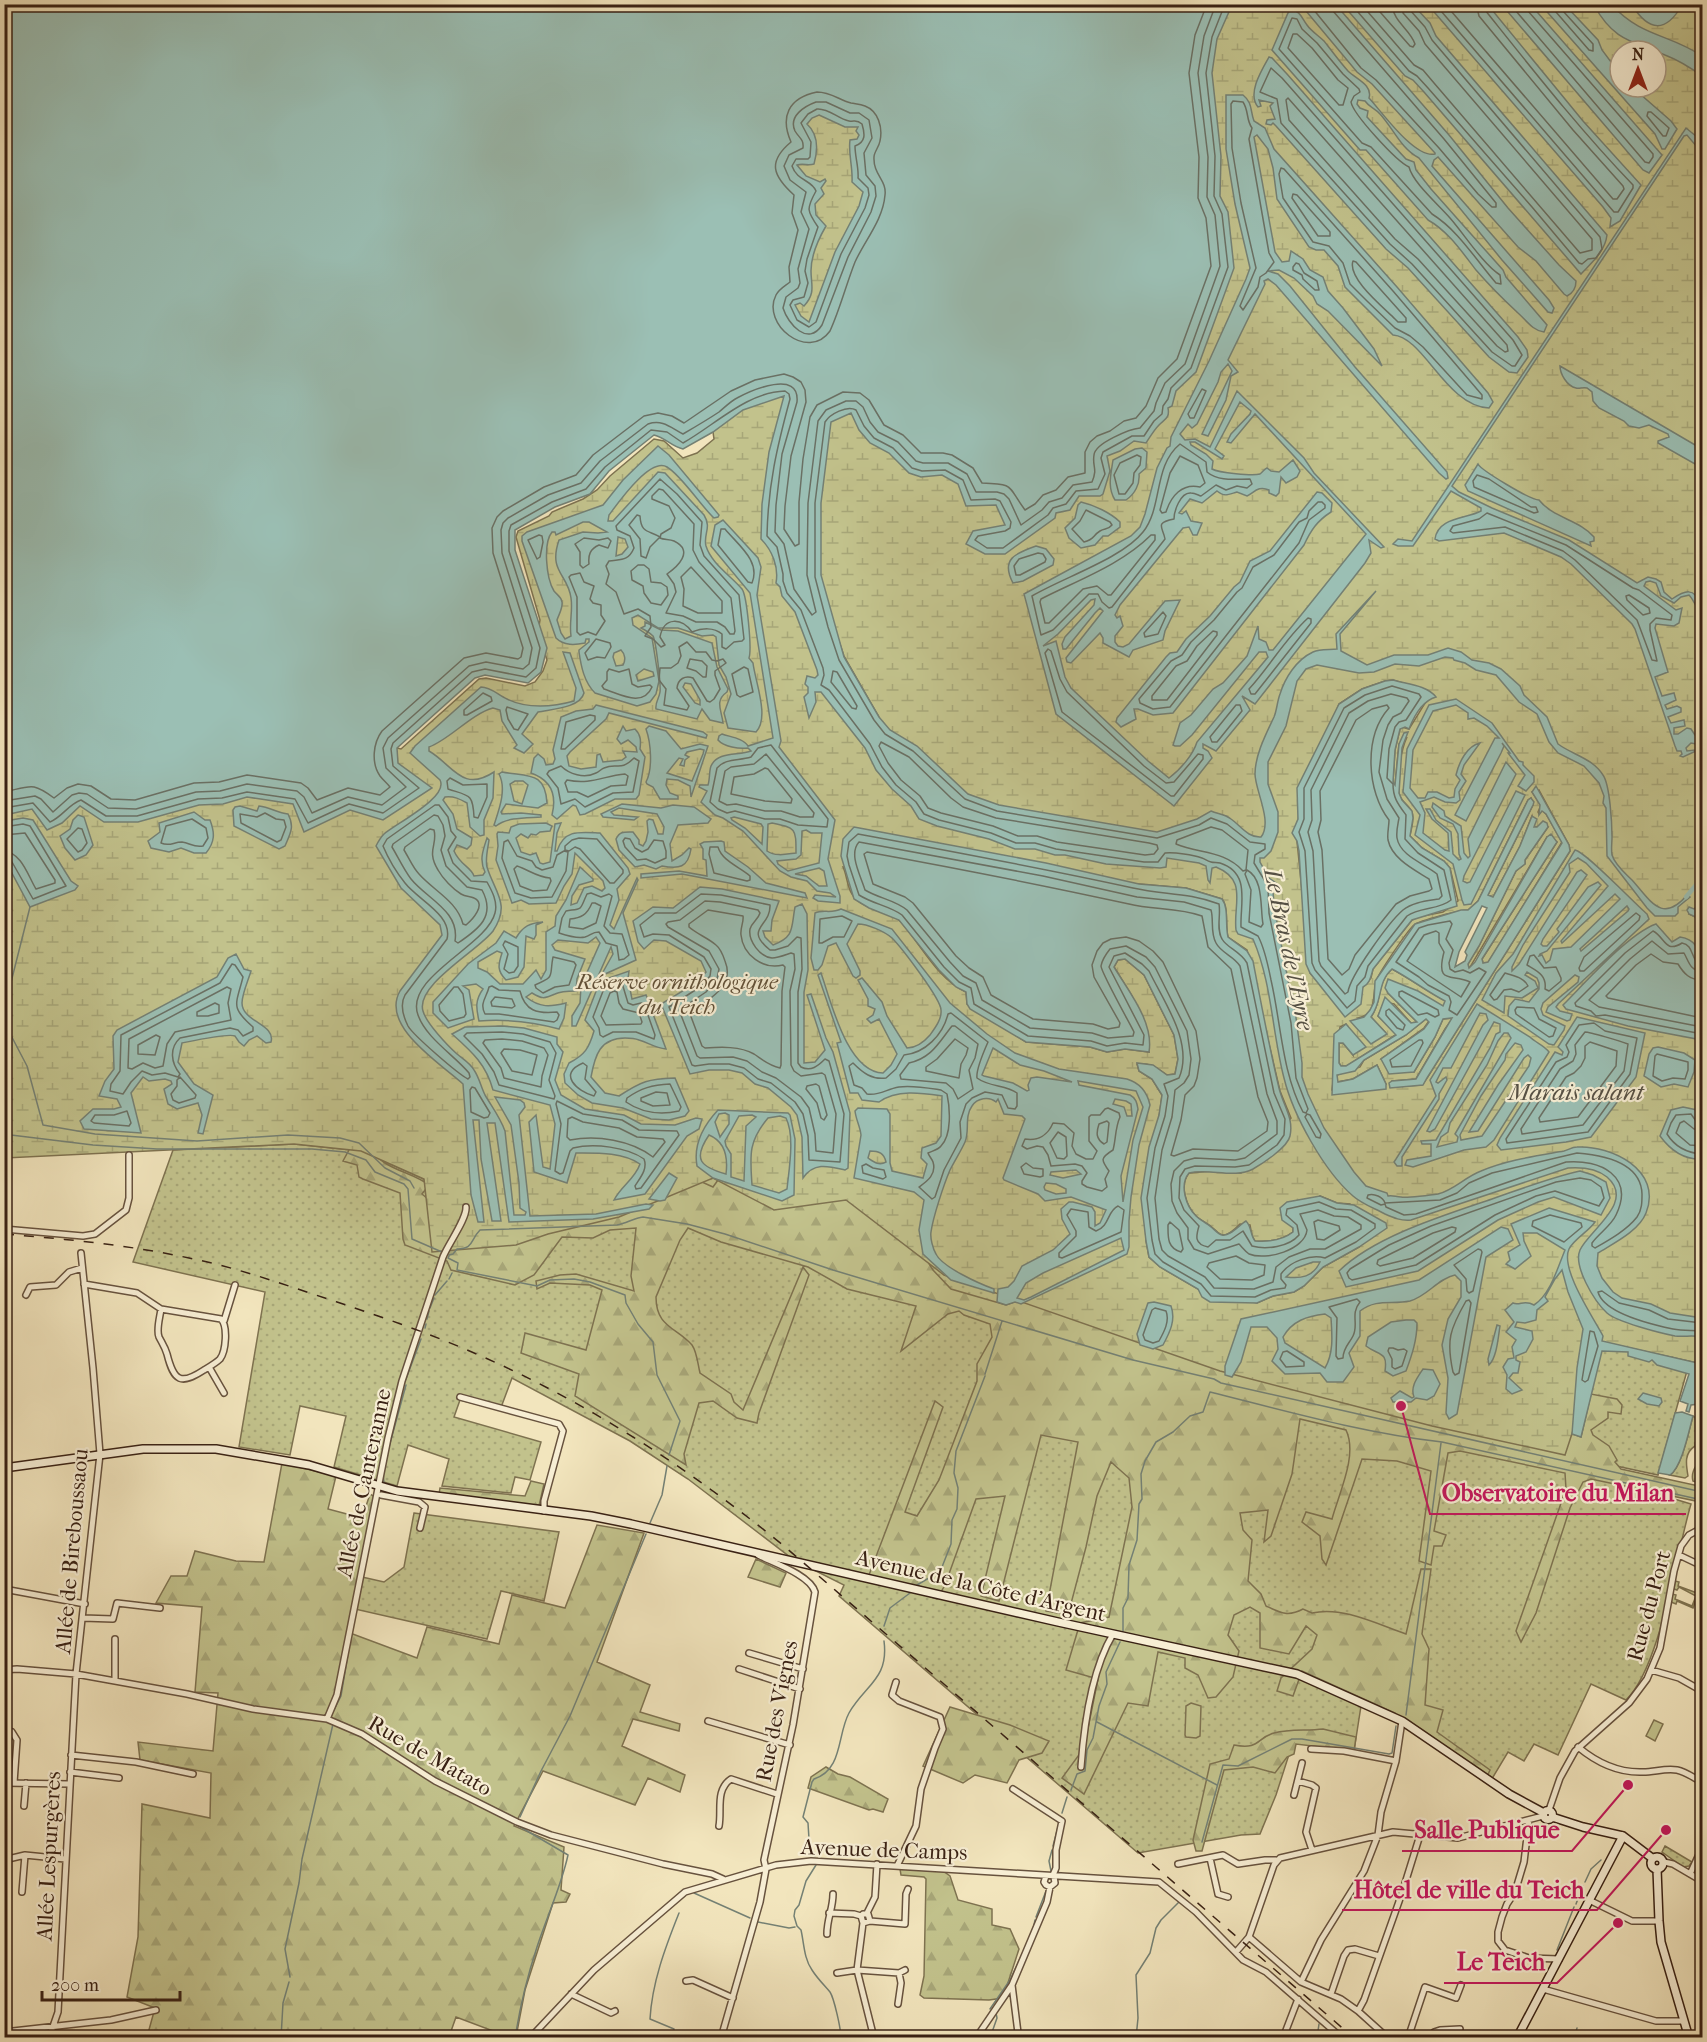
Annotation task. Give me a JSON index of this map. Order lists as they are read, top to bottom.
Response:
{
  "streets": {
    "main road": ["Avenue de la Côte d'Argent"],
    "street": [
      "Allée de Canteranne",
      "Allée de Bireboussaou",
      "Rue du Port",
      "Rue des Vignes",
      "Rue de Matato",
      "Avenue de Camps",
      "Allée Lespurgères"
    ]
  },
  "crossings": [
    ["Allée de Canteranne", "Avenue de la Côte d'Argent"],
    ["Allée de Canteranne", "Rue de Matato"],
    ["Allée de Bireboussaou", "Avenue de la Côte d'Argent"],
    ["Allée de Bireboussaou", "Rue de Matato"],
    ["Allée de Bireboussaou", "Allée Lespurgères"],
    ["Avenue de la Côte d'Argent", "Rue du Port"],
    ["Avenue de la Côte d'Argent", "Rue des Vignes"],
    ["Rue des Vignes", "Avenue de Camps"],
    ["Rue de Matato", "Avenue de Camps"],
    ["Rue de Matato", "Allée Lespurgères"]
  ],
  "water": ["Le Bras de l'Eyre", "Marais salant"],
  "parks": ["Réserve ornithologique du Teich"],
  "places": [
    "Observatoire du Milan",
    "Salle Publique",
    "Hôtel de ville du Teich",
    "Le Teich"
  ],
  "scale_bar": "200 m",
  "north": "top"
}
